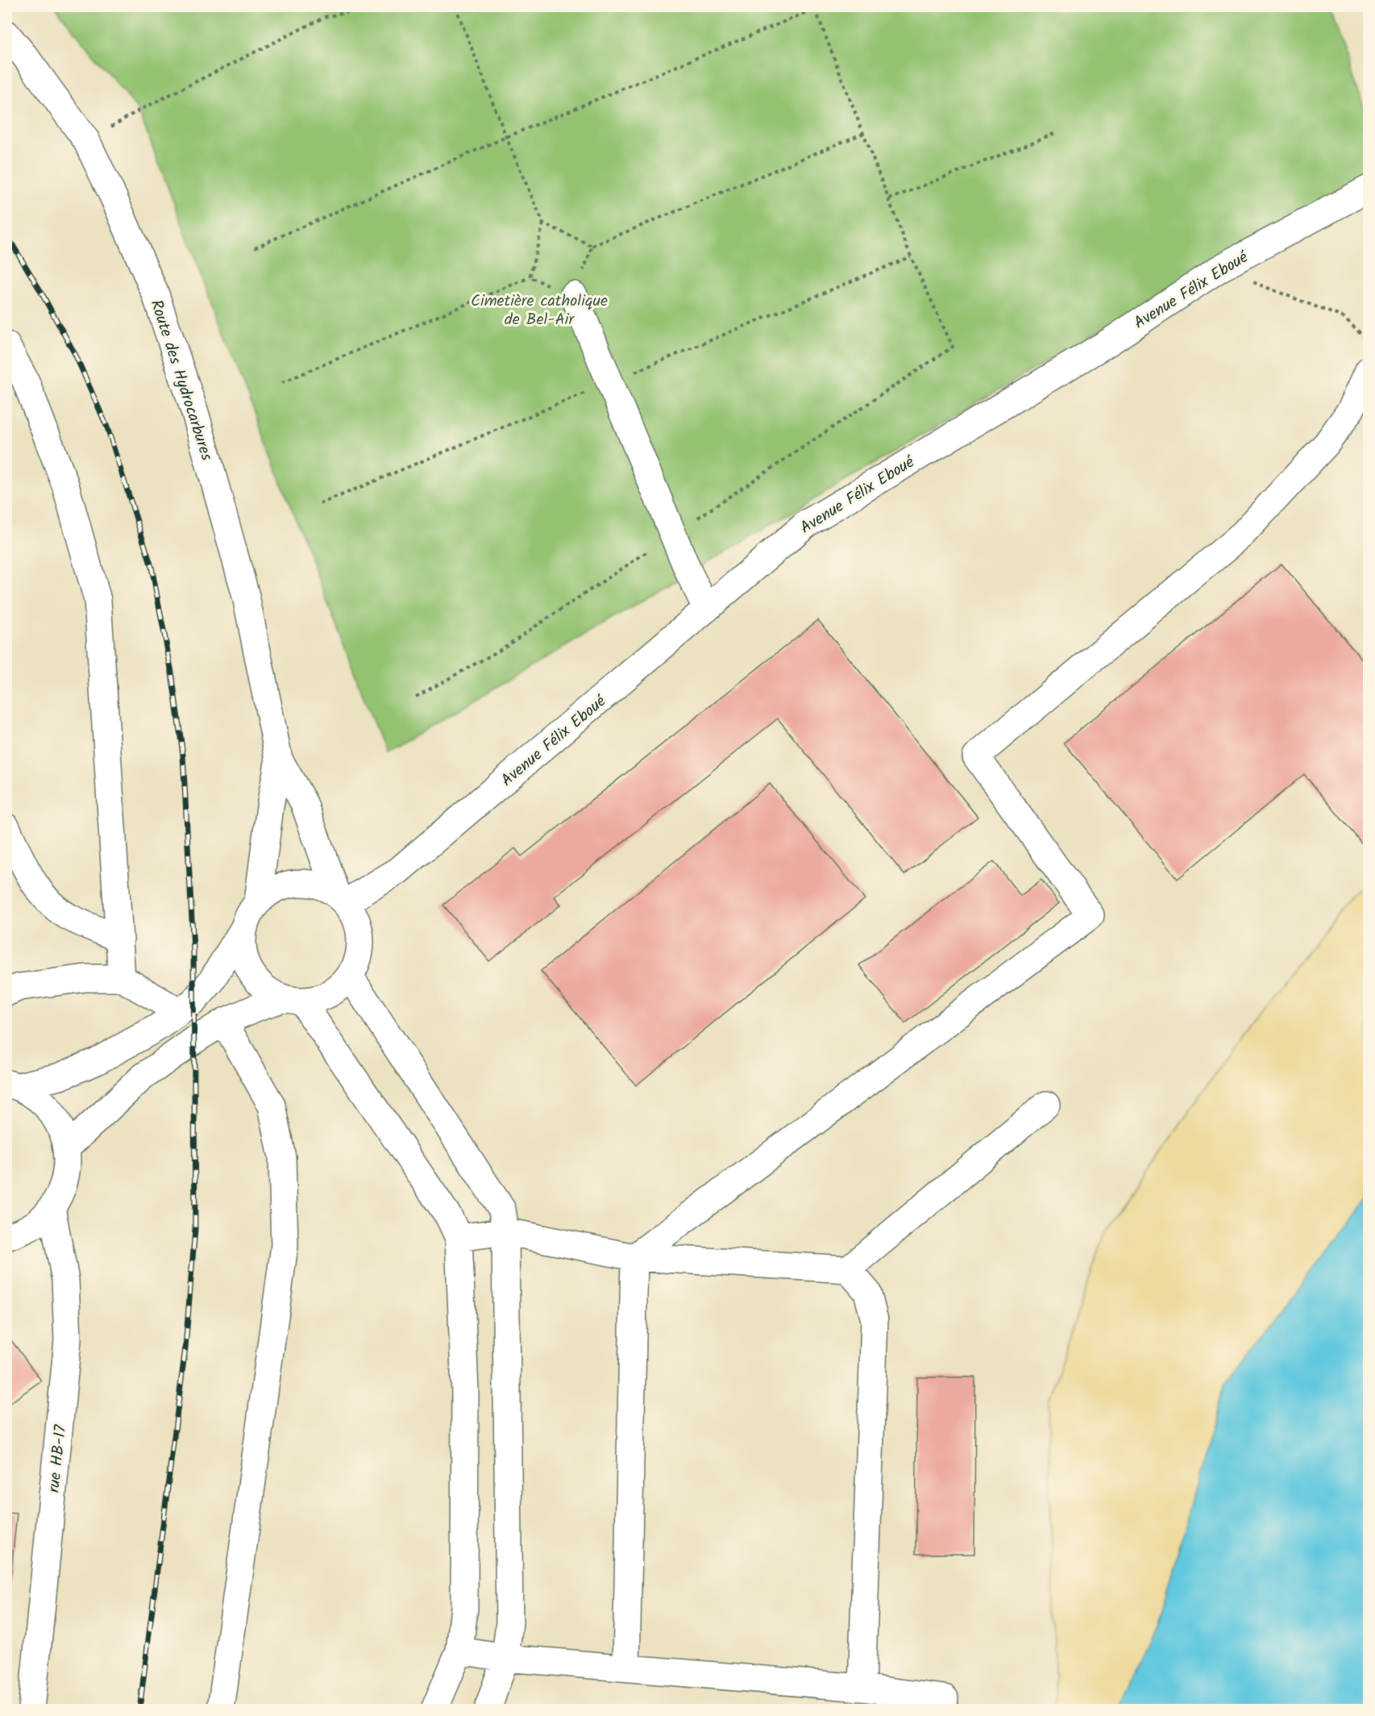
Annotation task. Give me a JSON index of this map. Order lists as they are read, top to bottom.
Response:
{
  "streets": {
    "street": ["Avenue Félix Eboué", "Route des Hydrocarbures", "rue HB-17"]
  },
  "crossings": [
    ["Avenue Félix Eboué", "Route des Hydrocarbures"]
  ],
  "parks": ["Cimetière catholique de Bel-Air"]
}
